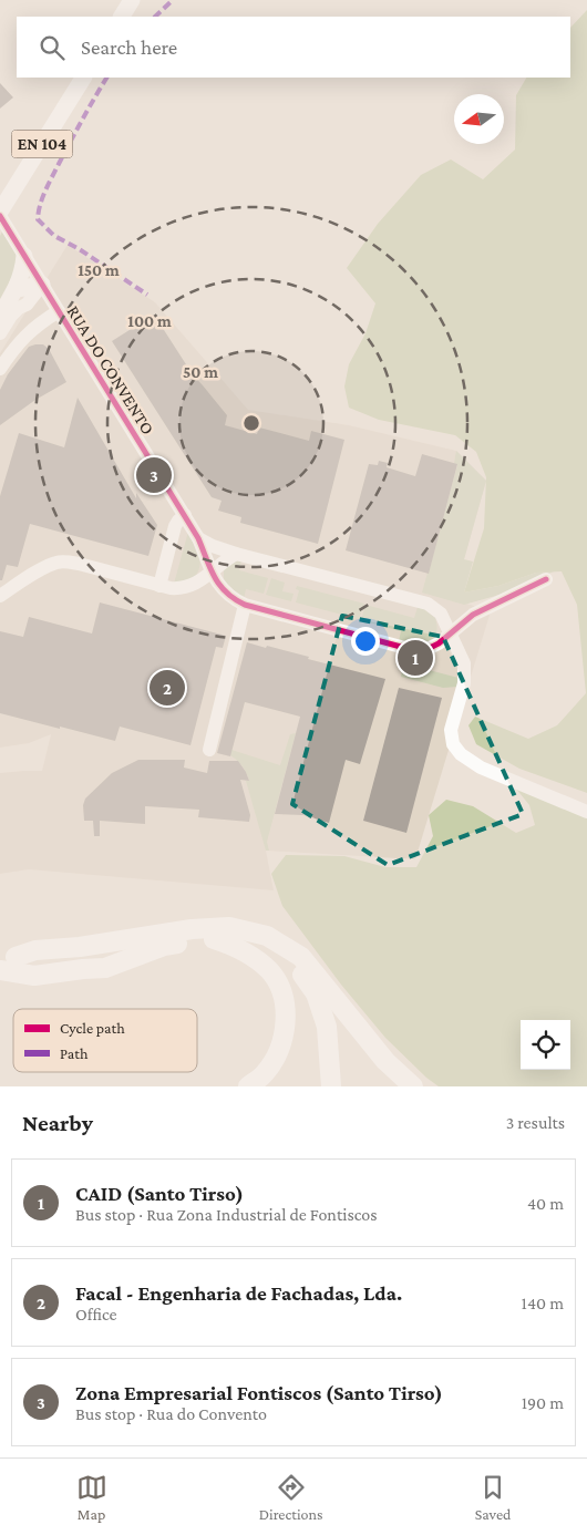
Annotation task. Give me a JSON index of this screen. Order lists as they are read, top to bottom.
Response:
{
  "streets": {
    "main road": ["EN 104"],
    "street": ["RUA DO CONVENTO"]
  },
  "legend": ["Cycle path", "Path"],
  "north": "left",
  "page": {
    "search": "Search here",
    "pins": ["3", "1", "2"],
    "heading": ["Nearby", "3 results"],
    "list": [
      {
        "mark": "1",
        "name": "CAID (Santo Tirso)",
        "note": "Bus stop · Rua Zona Industrial de Fontiscos",
        "value": "40 m"
      },
      {
        "mark": "2",
        "name": "Facal - Engenharia de Fachadas, Lda.",
        "note": "Office",
        "value": "140 m"
      },
      {
        "mark": "3",
        "name": "Zona Empresarial Fontiscos (Santo Tirso)",
        "note": "Bus stop · Rua do Convento",
        "value": "190 m"
      }
    ],
    "nav": ["Map", "Directions", "Saved"]
  },
  "rings": ["150 m", "100 m", "50 m"]
}
